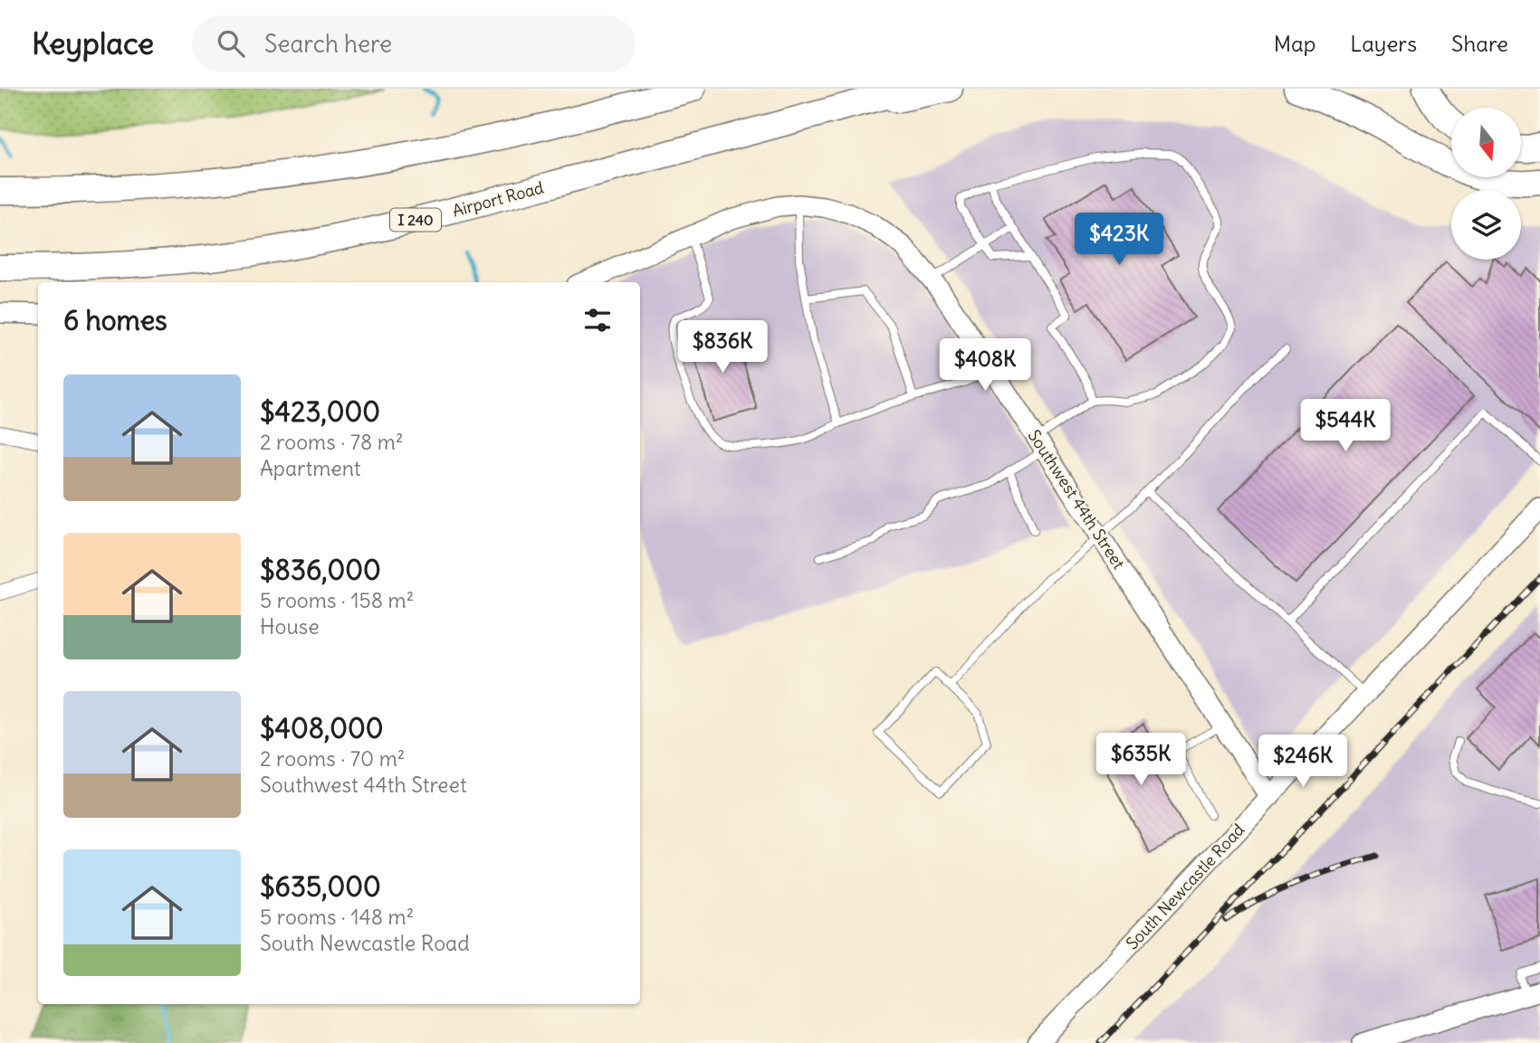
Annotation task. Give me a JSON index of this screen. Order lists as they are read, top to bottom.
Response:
{
  "streets": {
    "highway": ["Airport Road", "I 240"],
    "street": ["Southwest 44th Street", "South Newcastle Road"]
  },
  "crossings": [
    ["Southwest 44th Street", "South Newcastle Road"]
  ],
  "north": "bottom",
  "page": {
    "header": "Keyplace",
    "search": "Search here",
    "nav": ["Map", "Layers", "Share"],
    "price": [
      "$423K",
      "$836K",
      "$408K",
      "$544K",
      "$635K",
      "$246K"
    ],
    "heading": "6 homes",
    "list": [
      {
        "name": "$423,000",
        "note": "2 rooms · 78 m² · Apartment"
      },
      {
        "name": "$836,000",
        "note": "5 rooms · 158 m² · House"
      },
      {
        "name": "$408,000",
        "note": "2 rooms · 70 m² · Southwest 44th Street"
      },
      {
        "name": "$635,000",
        "note": "5 rooms · 148 m² · South Newcastle Road"
      }
    ]
  }
}
